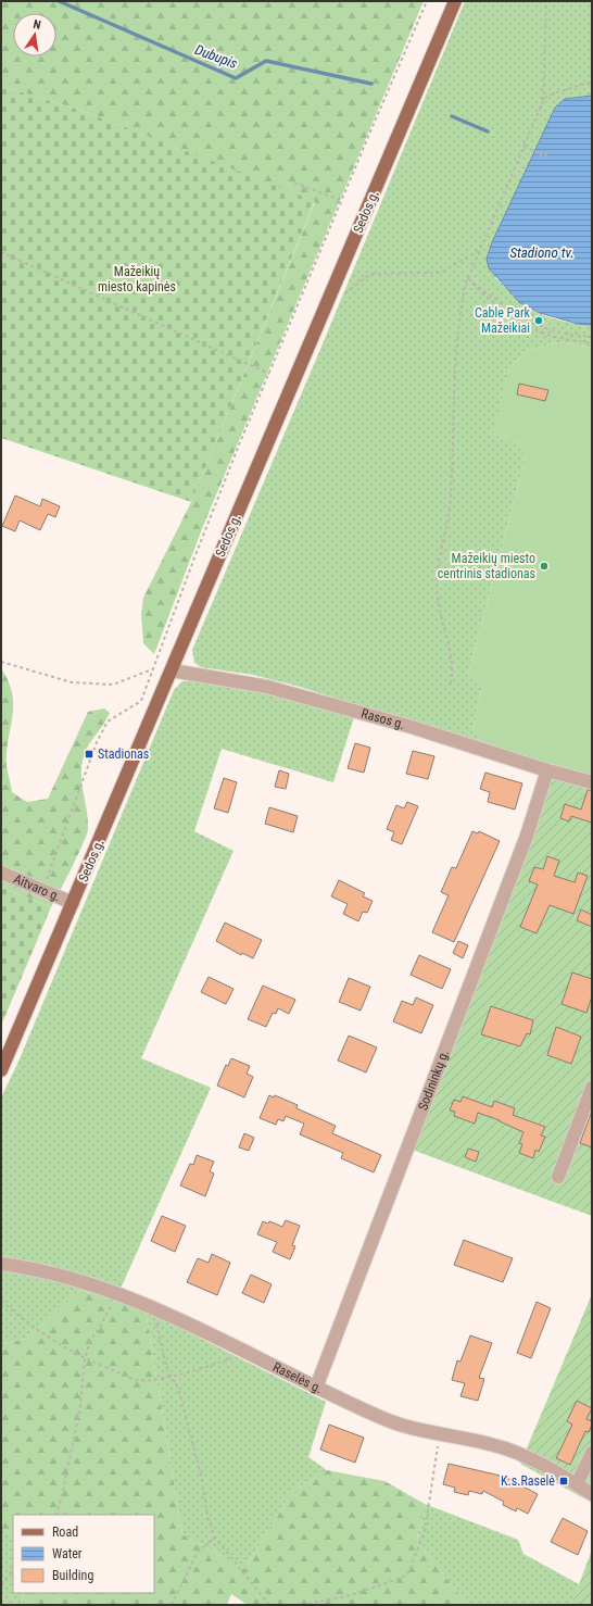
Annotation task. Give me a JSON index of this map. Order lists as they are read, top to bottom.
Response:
{
  "streets": {
    "main road": ["Sedos g."],
    "street": [
      "Rasos g.",
      "Aitvaro g.",
      "Sodininkų g.",
      "Raselės g."
    ]
  },
  "crossings": [
    ["Sedos g.", "Rasos g."],
    ["Sedos g.", "Aitvaro g."],
    ["Rasos g.", "Sodininkų g."],
    ["Sodininkų g.", "Raselės g."]
  ],
  "water": ["Dubupis", "Stadiono tv."],
  "parks": ["Mažeikių miesto kapinės"],
  "places": {
    "other": ["Cable Park Mažeikiai", "Mažeikių miesto centrinis stadionas"],
    "transit": ["Stadionas", "K.s.Raselė"]
  },
  "legend": ["Road", "Water", "Building"],
  "north": "top"
}
